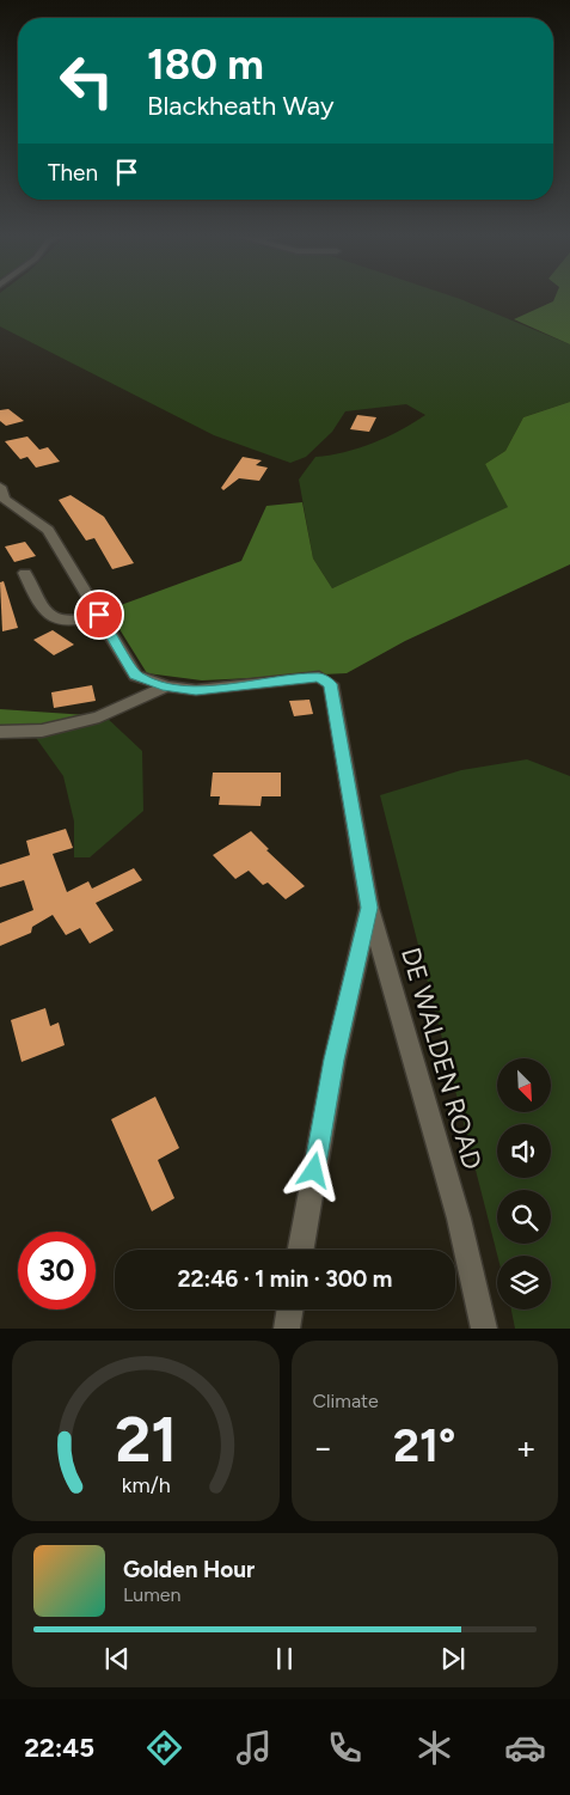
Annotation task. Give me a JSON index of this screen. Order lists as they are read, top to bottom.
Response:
{
  "streets": {
    "street": ["DE WALDEN ROAD"]
  },
  "north": "bottom right",
  "page": {
    "turn": ["180 m", "Blackheath Way"],
    "then": "Then",
    "limit": "30",
    "trip": "22:46 · 1 min · 300 m",
    "tile": "Climate",
    "heat": ["−", "21°", "+"],
    "song": ["Golden Hour", "Lumen"],
    "tabs": "22:45",
    "gauge": ["21", "km/h"]
  }
}
